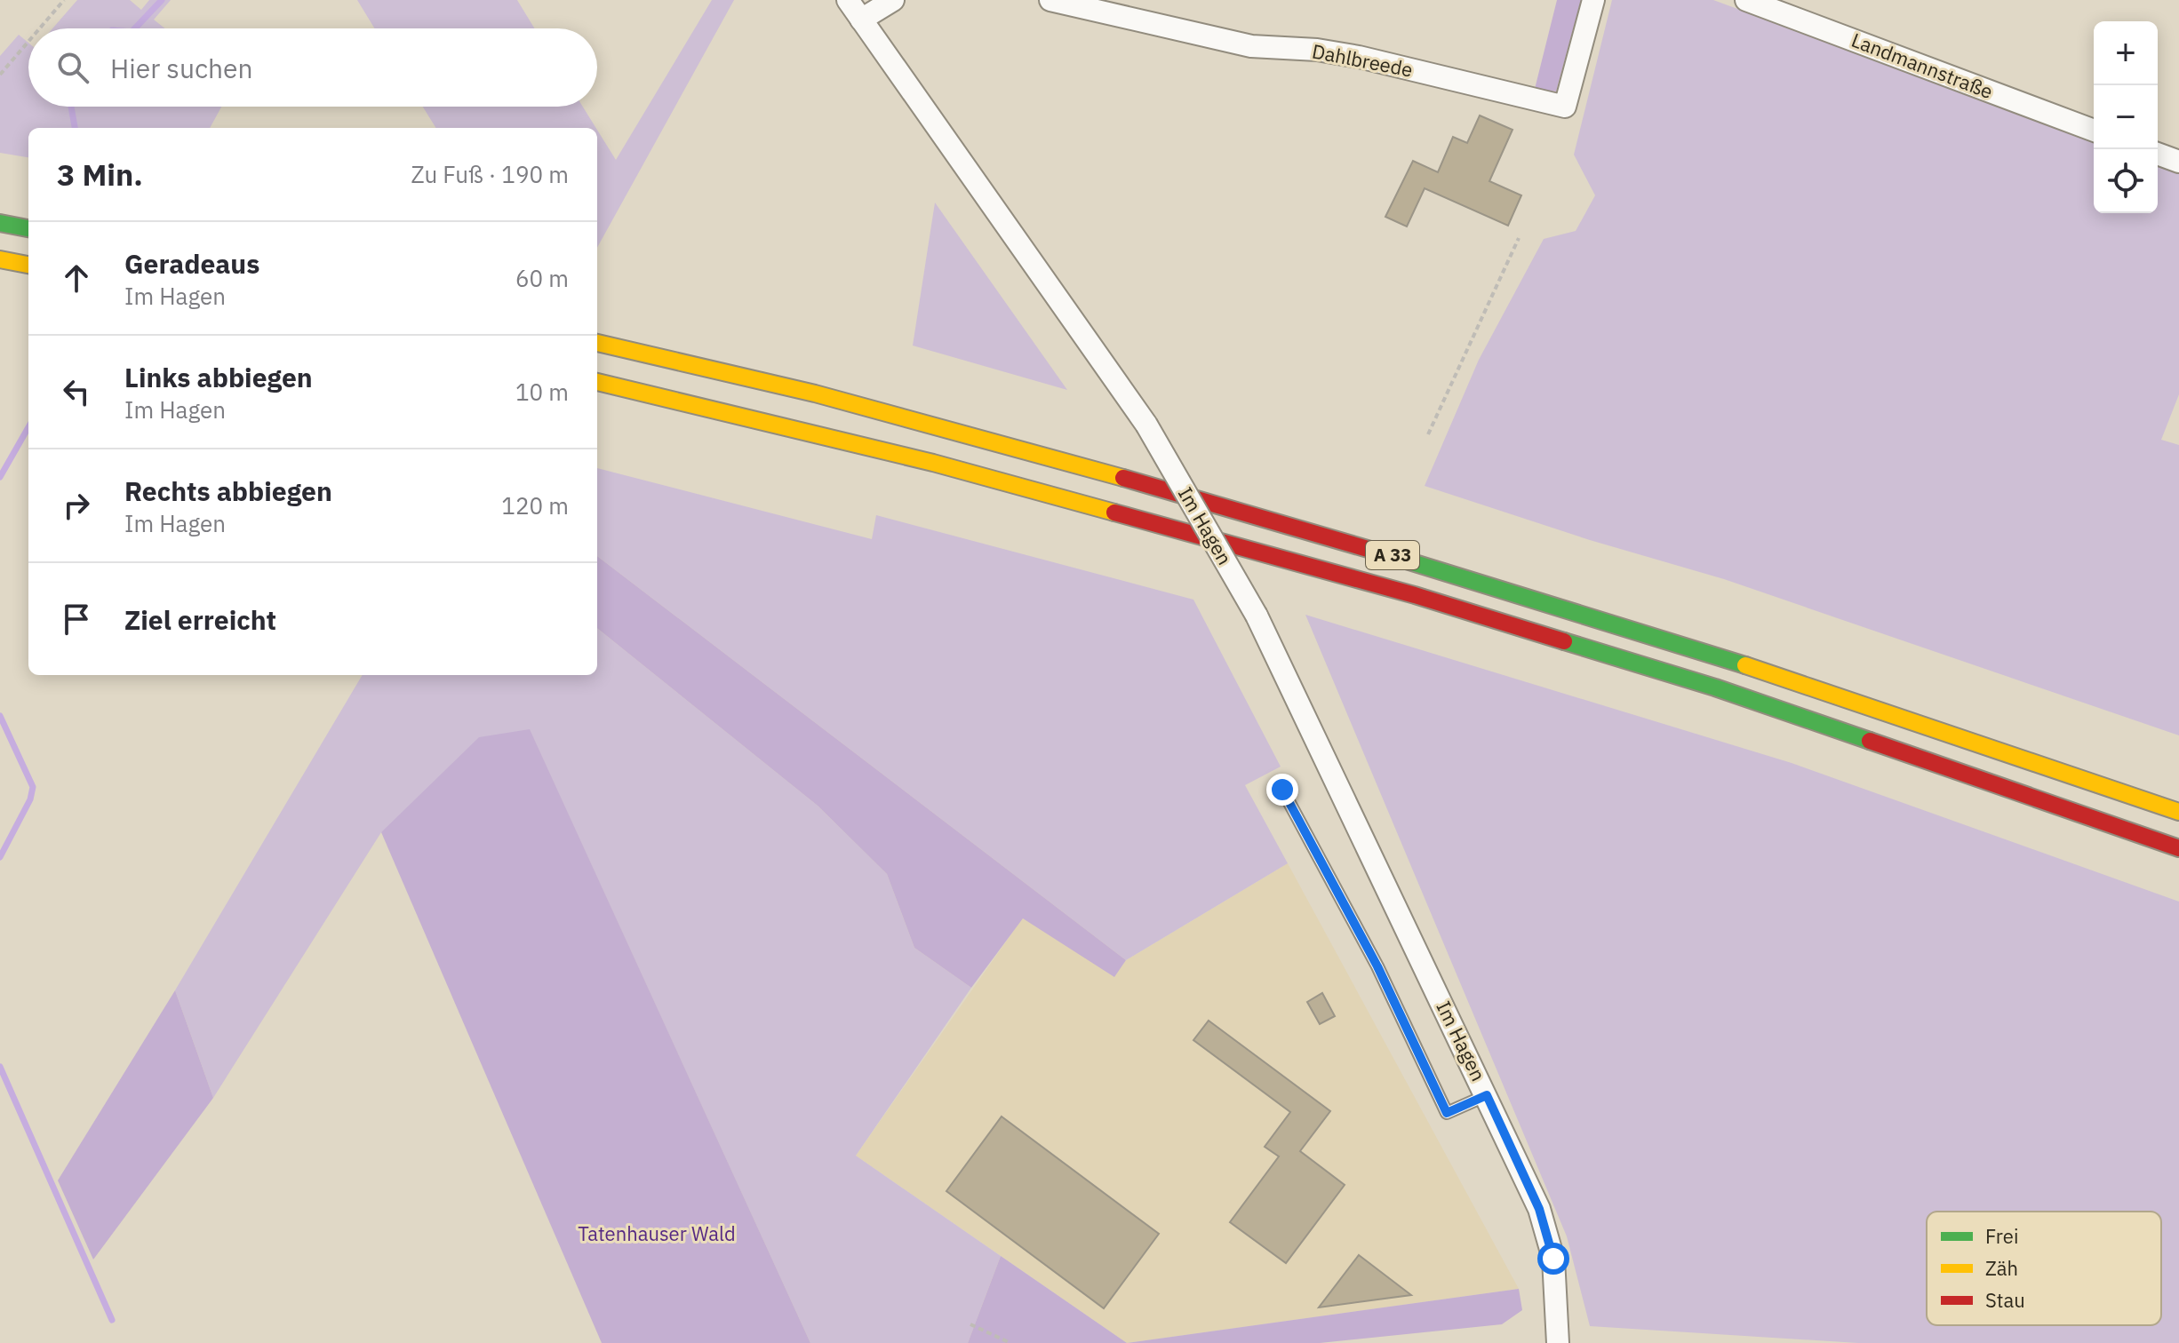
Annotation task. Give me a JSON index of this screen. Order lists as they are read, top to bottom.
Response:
{
  "streets": {
    "highway": ["A 33"],
    "street": ["Dahlbreede", "Landmannstraße", "Im Hagen"]
  },
  "parks": ["Tatenhauser Wald"],
  "legend": ["Frei", "Zäh", "Stau"],
  "page": {
    "map_buttons": ["+", "−"],
    "search": "Hier suchen",
    "heading": ["3 Min.", "Zu Fuß · 190 m"],
    "list": [
      ["Geradeaus", "Im Hagen", "60 m"],
      ["Links abbiegen", "Im Hagen", "10 m"],
      ["Rechts abbiegen", "Im Hagen", "120 m"],
      "Ziel erreicht"
    ]
  }
}
